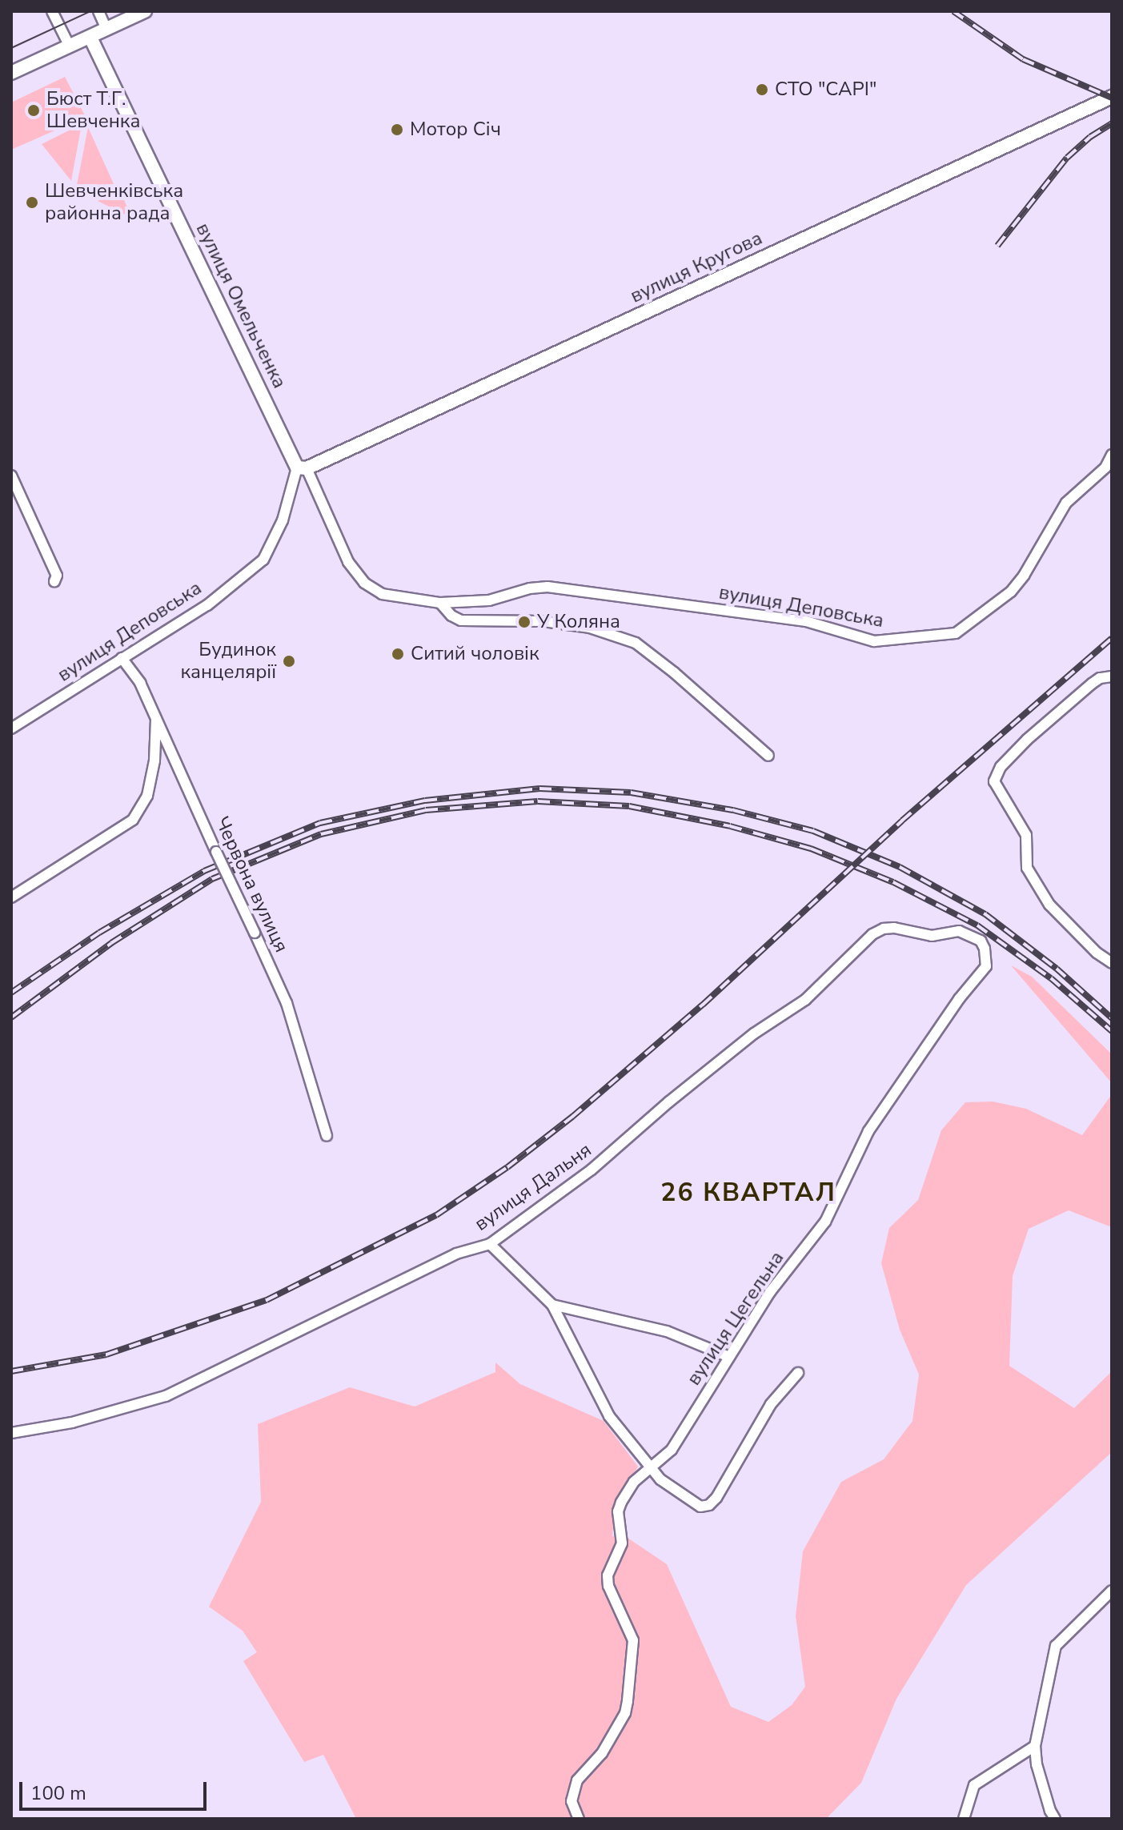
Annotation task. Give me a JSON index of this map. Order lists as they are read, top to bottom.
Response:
{
  "streets": {
    "street": [
      "вулиця Кругова",
      "вулиця Омельченка",
      "вулиця Деповська",
      "Червона вулиця",
      "вулиця Дальня",
      "вулиця Цегельна"
    ]
  },
  "crossings": [
    ["вулиця Кругова", "вулиця Омельченка"],
    ["вулиця Кругова", "вулиця Деповська"],
    ["вулиця Омельченка", "вулиця Деповська"],
    ["вулиця Деповська", "Червона вулиця"],
    ["вулиця Дальня", "вулиця Цегельна"]
  ],
  "districts": ["26 КВАРТАЛ"],
  "places": [
    "СТО \"CAPI\"",
    "Бюст Т.Г. Шевченка",
    "Мотор Січ",
    "Шевченківська районна рада",
    "У Коляна",
    "Ситий чоловік",
    "Будинок канцелярії"
  ],
  "scale_bar": "100 m"
}
